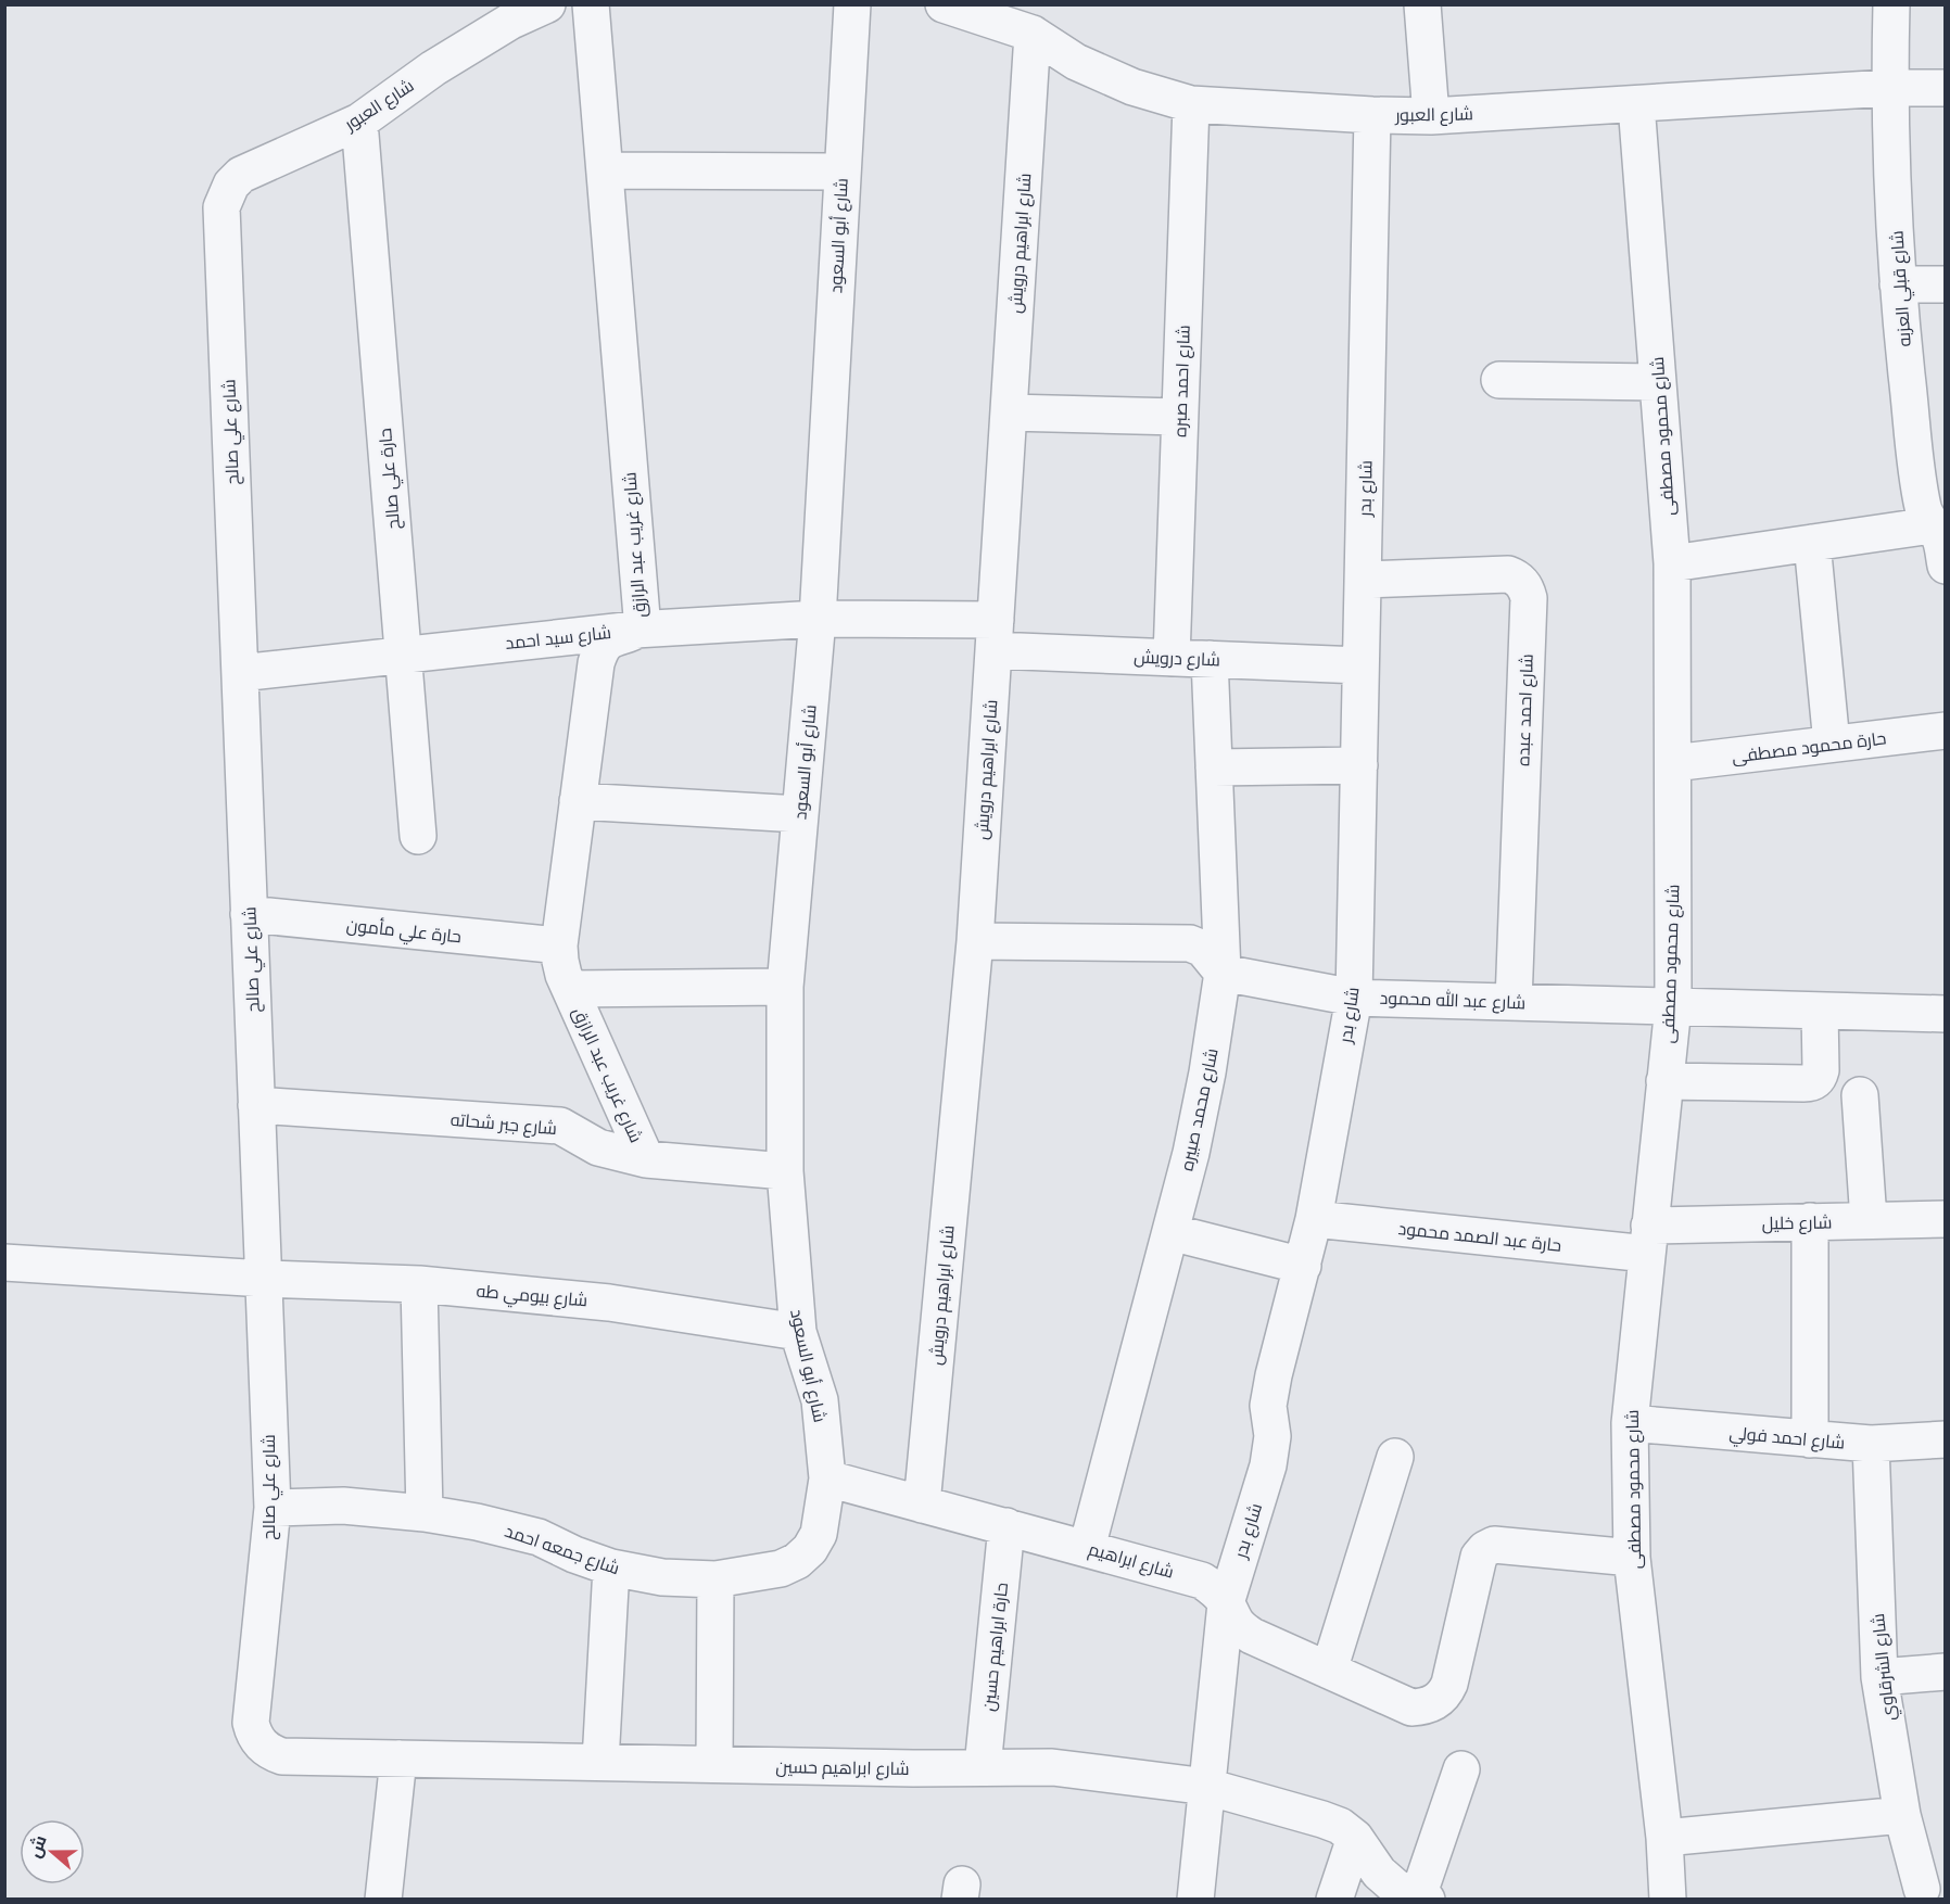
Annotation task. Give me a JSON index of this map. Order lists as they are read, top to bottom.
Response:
{
  "streets": {
    "street": [
      "شارع العبور",
      "شارع أبو السعود",
      "شارع ابراهيم درويش",
      "شارع قبلي العزبه",
      "شارع احمد صبره",
      "شارع علي صالح",
      "شارع محمود مصطفى",
      "حارة علي صالح",
      "شارع بدر",
      "شارع غريب عبد الرازق",
      "شارع سيد احمد",
      "شارع درويش",
      "شارع احمد عبده",
      "حارة محمود مصطفى",
      "حارة علي مأمون",
      "شارع عبد الله محمود",
      "شارع محمد صبيره",
      "شارع جبر شحاته",
      "شارع خليل",
      "حارة عبد الصمد محمود",
      "شارع بيومي طه",
      "شارع احمد فولي",
      "شارع جمعه احمد",
      "شارع ابراهيم",
      "حارة ابراهيم حسين",
      "شارع الشرقاوي",
      "شارع ابراهيم حسين"
    ]
  },
  "crossings": [
    ["شارع العبور", "شارع ابراهيم درويش"],
    ["شارع العبور", "شارع قبلي العزبه"],
    ["شارع العبور", "شارع احمد صبره"],
    ["شارع العبور", "شارع علي صالح"],
    ["شارع العبور", "شارع محمود مصطفى"],
    ["شارع العبور", "حارة علي صالح"],
    ["شارع العبور", "شارع بدر"],
    ["شارع أبو السعود", "شارع سيد احمد"],
    ["شارع أبو السعود", "شارع جبر شحاته"],
    ["شارع أبو السعود", "شارع بيومي طه"],
    ["شارع أبو السعود", "شارع جمعه احمد"],
    ["شارع أبو السعود", "شارع ابراهيم"],
    ["شارع ابراهيم درويش", "شارع سيد احمد"],
    ["شارع ابراهيم درويش", "شارع درويش"],
    ["شارع ابراهيم درويش", "شارع ابراهيم"],
    ["شارع احمد صبره", "شارع درويش"],
    ["شارع علي صالح", "شارع سيد احمد"],
    ["شارع علي صالح", "حارة علي مأمون"],
    ["شارع علي صالح", "شارع جبر شحاته"],
    ["شارع علي صالح", "شارع بيومي طه"],
    ["شارع علي صالح", "شارع جمعه احمد"],
    ["شارع علي صالح", "شارع ابراهيم حسين"],
    ["شارع محمود مصطفى", "حارة محمود مصطفى"],
    ["شارع محمود مصطفى", "شارع عبد الله محمود"],
    ["شارع محمود مصطفى", "شارع خليل"],
    ["شارع محمود مصطفى", "حارة عبد الصمد محمود"],
    ["شارع محمود مصطفى", "شارع احمد فولي"],
    ["شارع محمود مصطفى", "شارع ابراهيم"],
    ["حارة علي صالح", "شارع سيد احمد"],
    ["شارع بدر", "شارع درويش"],
    ["شارع بدر", "شارع احمد عبده"],
    ["شارع بدر", "شارع عبد الله محمود"],
    ["شارع بدر", "حارة عبد الصمد محمود"],
    ["شارع بدر", "شارع ابراهيم"],
    ["شارع بدر", "شارع ابراهيم حسين"],
    ["شارع غريب عبد الرازق", "شارع سيد احمد"],
    ["شارع غريب عبد الرازق", "حارة علي مأمون"],
    ["شارع غريب عبد الرازق", "شارع جبر شحاته"],
    ["شارع سيد احمد", "شارع درويش"],
    ["شارع درويش", "شارع محمد صبيره"],
    ["شارع احمد عبده", "شارع عبد الله محمود"],
    ["شارع عبد الله محمود", "شارع محمد صبيره"],
    ["شارع محمد صبيره", "شارع ابراهيم"],
    ["شارع خليل", "حارة عبد الصمد محمود"],
    ["شارع احمد فولي", "شارع الشرقاوي"],
    ["شارع ابراهيم", "حارة ابراهيم حسين"],
    ["حارة ابراهيم حسين", "شارع ابراهيم حسين"]
  ],
  "north": "left"
}
